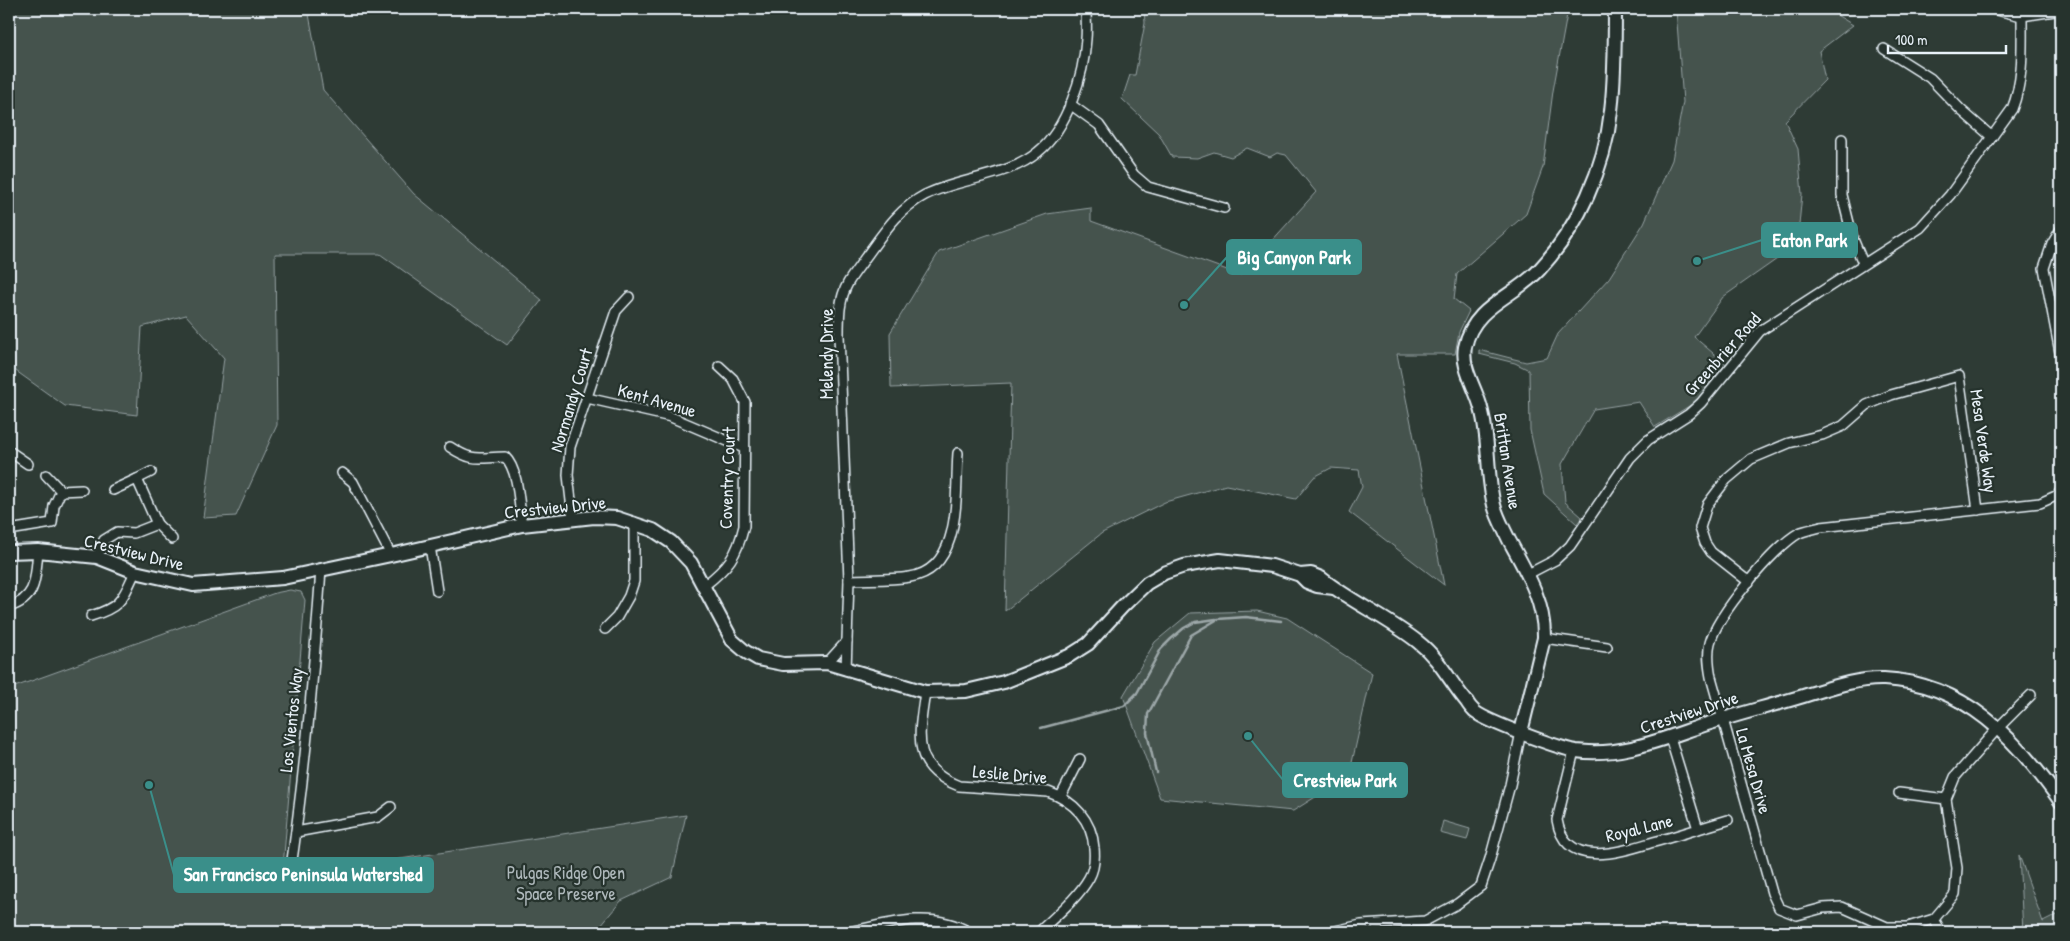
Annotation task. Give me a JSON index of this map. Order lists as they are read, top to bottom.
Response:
{
  "streets": {
    "street": [
      "Melendy Drive",
      "Greenbrier Road",
      "Normandy Court",
      "Kent Avenue",
      "Mesa Verde Way",
      "Brittan Avenue",
      "Coventry Court",
      "Crestview Drive",
      "Los Vientos Way",
      "La Mesa Drive",
      "Leslie Drive",
      "Royal Lane"
    ]
  },
  "crossings": [
    ["Melendy Drive", "Crestview Drive"],
    ["Greenbrier Road", "Brittan Avenue"],
    ["Normandy Court", "Kent Avenue"],
    ["Normandy Court", "Crestview Drive"],
    ["Kent Avenue", "Coventry Court"],
    ["Mesa Verde Way", "La Mesa Drive"],
    ["Brittan Avenue", "Crestview Drive"],
    ["Coventry Court", "Crestview Drive"],
    ["Crestview Drive", "Los Vientos Way"],
    ["Crestview Drive", "La Mesa Drive"],
    ["Crestview Drive", "Leslie Drive"],
    ["Crestview Drive", "Royal Lane"]
  ],
  "parks": ["Pulgas Ridge Open Space Preserve"],
  "places": [
    "Eaton Park",
    "Big Canyon Park",
    "Crestview Park",
    "San Francisco Peninsula Watershed"
  ],
  "scale_bar": "100 m"
}
